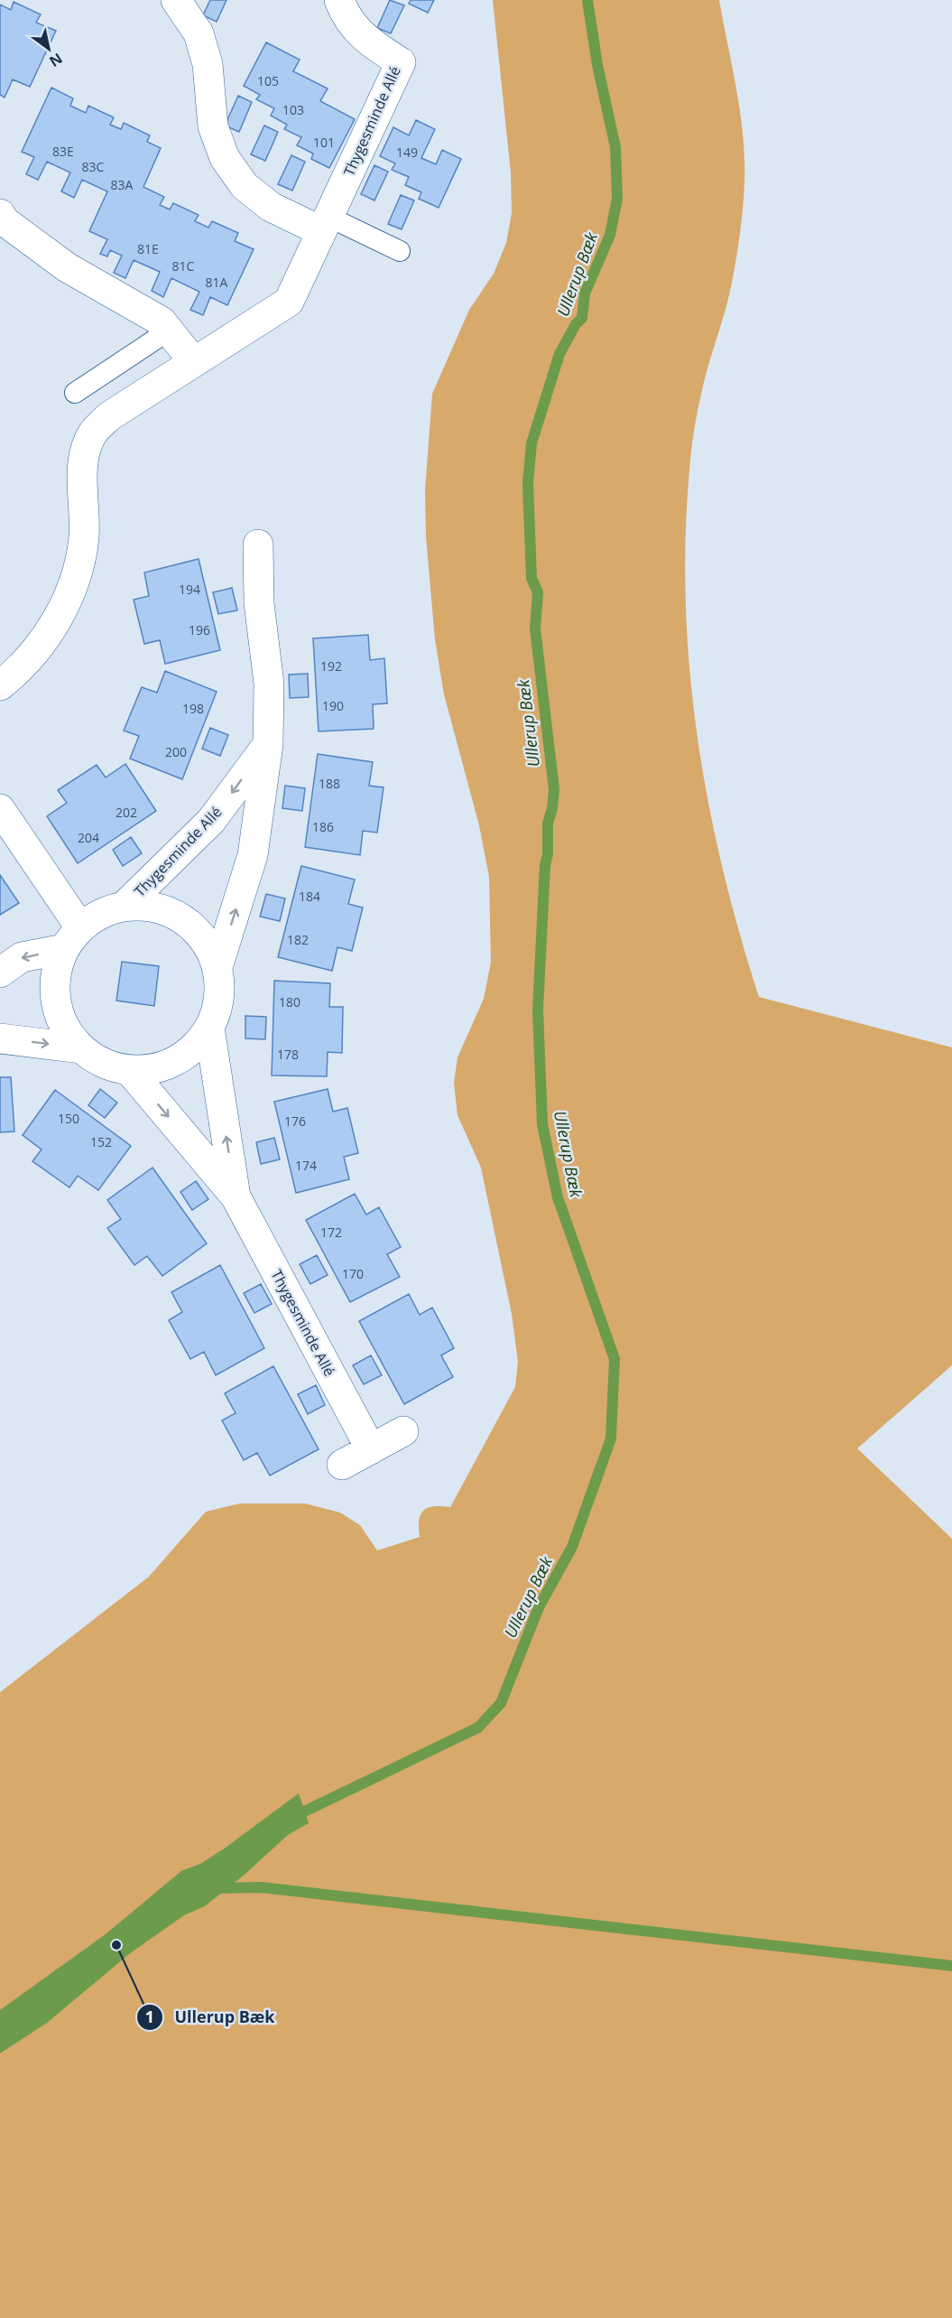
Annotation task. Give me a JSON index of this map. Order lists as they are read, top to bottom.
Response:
{
  "streets": {
    "street": ["Thygesminde Allé"]
  },
  "water": ["Ullerup Bæk"],
  "places": ["Ullerup Bæk"],
  "house_numbers": [
    "105",
    "103",
    "101",
    "83E",
    "149",
    "83C",
    "83A",
    "81E",
    "81C",
    "81A",
    "194",
    "196",
    "192",
    "190",
    "198",
    "200",
    "188",
    "202",
    "186",
    "204",
    "184",
    "182",
    "180",
    "178",
    "150",
    "176",
    "152",
    "174",
    "172",
    "170"
  ],
  "north": "bottom right"
}
